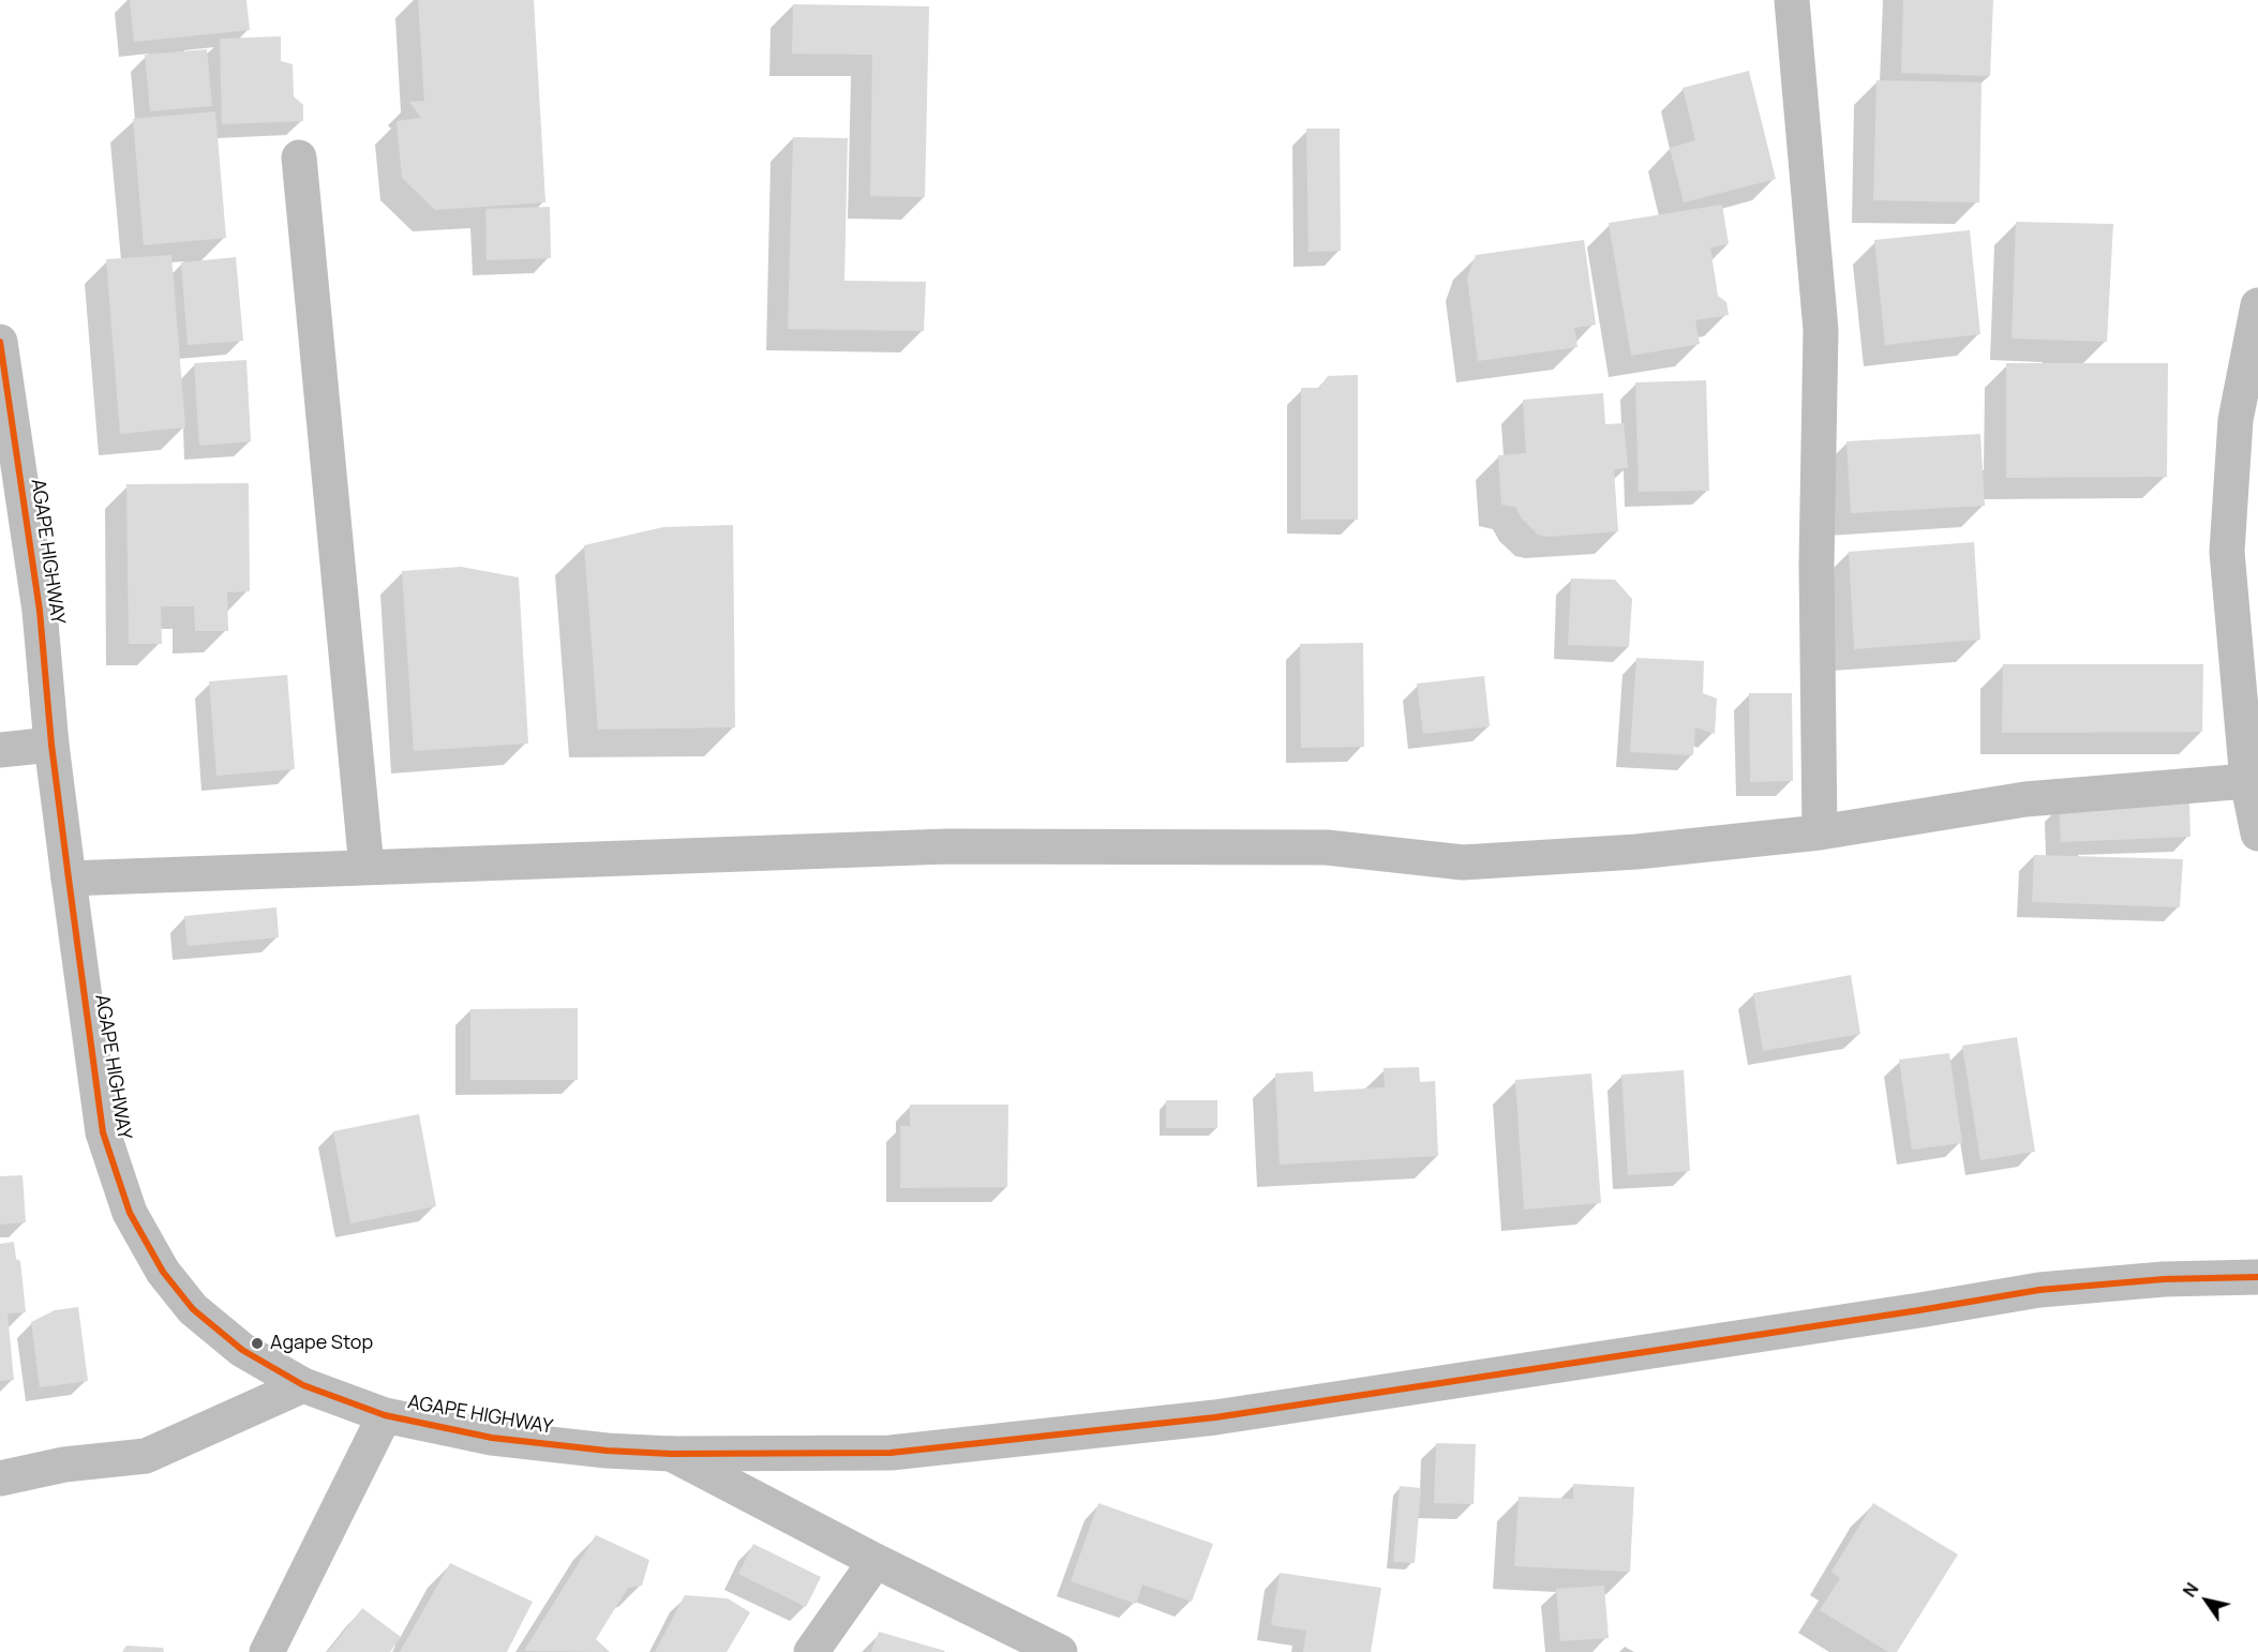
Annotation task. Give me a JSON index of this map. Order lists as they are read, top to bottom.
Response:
{
  "streets": {
    "street": ["AGAPE HIGHWAY"]
  },
  "places": ["Agape Stop"],
  "north": "top left"
}
